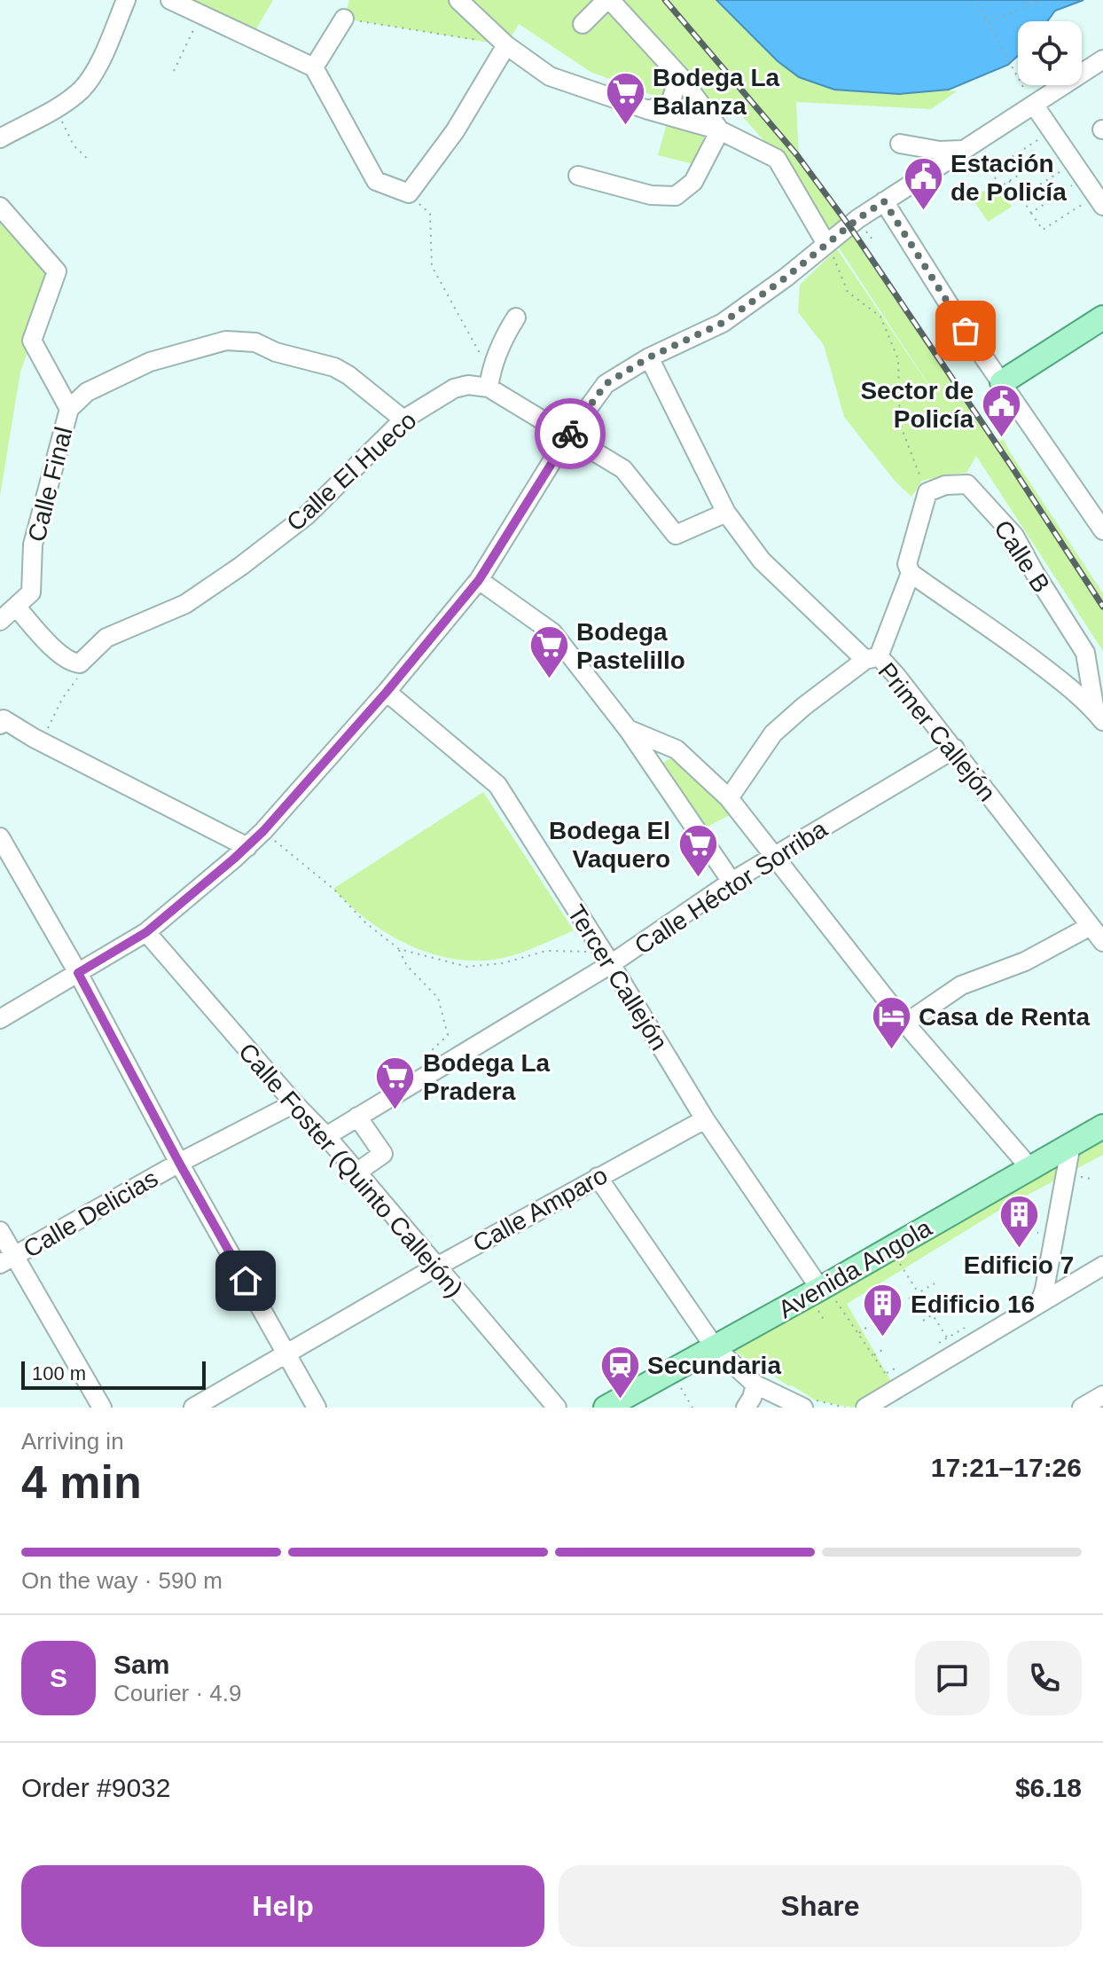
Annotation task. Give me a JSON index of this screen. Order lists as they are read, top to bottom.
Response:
{
  "streets": {
    "main road": ["Avenida Angola"],
    "street": [
      "Calle El Hueco",
      "Calle Final",
      "Calle B",
      "Primer Callejón",
      "Calle Héctor Sorriba",
      "Tercer Callejón",
      "Calle Foster (Quinto Callejón)",
      "Calle Amparo",
      "Calle Delicias"
    ]
  },
  "crossings": [
    ["Calle El Hueco", "Calle Final"],
    ["Primer Callejón", "Calle Héctor Sorriba"],
    ["Calle Héctor Sorriba", "Tercer Callejón"],
    ["Calle Héctor Sorriba", "Calle Foster (Quinto Callejón)"],
    ["Tercer Callejón", "Calle Amparo"],
    ["Tercer Callejón", "Avenida Angola"],
    ["Calle Foster (Quinto Callejón)", "Calle Amparo"],
    ["Calle Foster (Quinto Callejón)", "Calle Delicias"]
  ],
  "places": {
    "supermarket": [
      "Bodega La Balanza",
      "Bodega Pastelillo",
      "Bodega El Vaquero",
      "Bodega La Pradera"
    ],
    "public building": ["Estación de Policía", "Sector de Policía"],
    "hotel": ["Casa de Renta"],
    "building": ["Edificio 7", "Edificio 16"],
    "station": ["Secundaria"]
  },
  "scale_bar": "100 m",
  "page": {
    "scale": "100 m",
    "heading": ["4 min", "Arriving in", "17:21–17:26"],
    "panel": [
      "Sam",
      "Courier · 4.9",
      "Order #9032",
      "$6.18"
    ],
    "bar": "On the way · 590 m",
    "round": "S",
    "buttons": ["Help", "Share"]
  }
}
